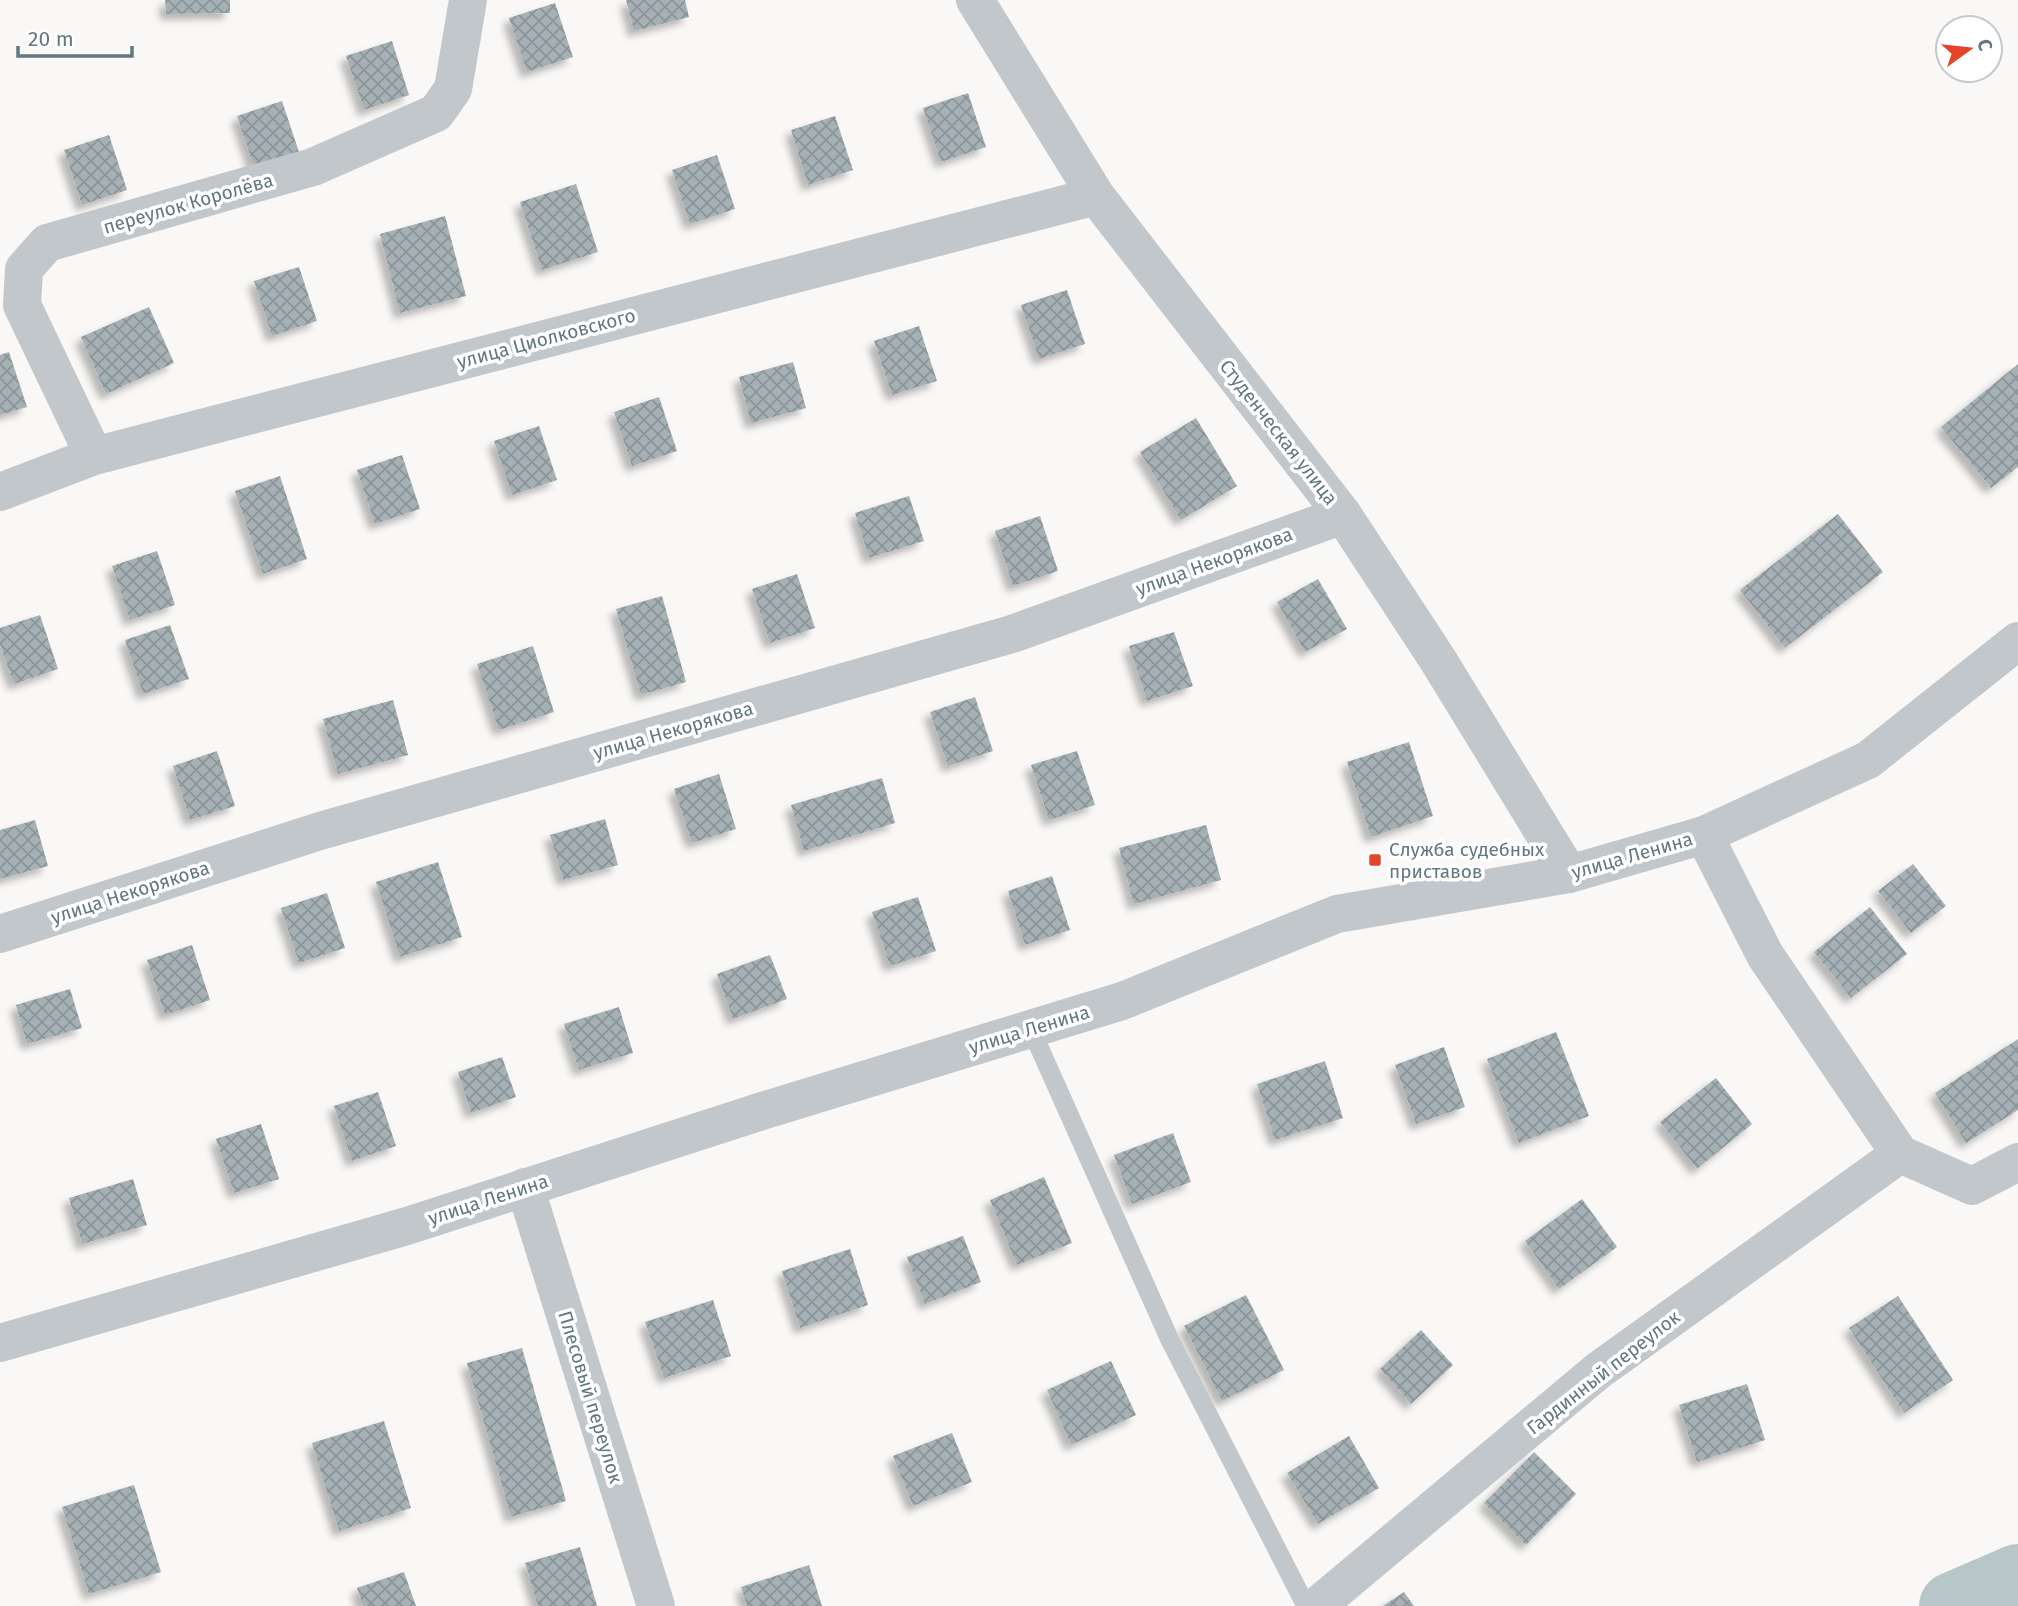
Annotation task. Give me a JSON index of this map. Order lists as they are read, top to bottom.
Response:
{
  "streets": {
    "street": [
      "переулок Королёва",
      "улица Циолковского",
      "Студенческая улица",
      "улица Некорякова",
      "улица Ленина",
      "Гардинный переулок",
      "Плесовый переулок"
    ]
  },
  "crossings": [
    ["переулок Королёва", "улица Циолковского"],
    ["улица Циолковского", "Студенческая улица"],
    ["Студенческая улица", "улица Некорякова"],
    ["Студенческая улица", "улица Ленина"],
    ["улица Ленина", "Плесовый переулок"]
  ],
  "places": {
    "transit": ["Служба судебных приставов"]
  },
  "scale_bar": "20 m",
  "north": "right"
}
